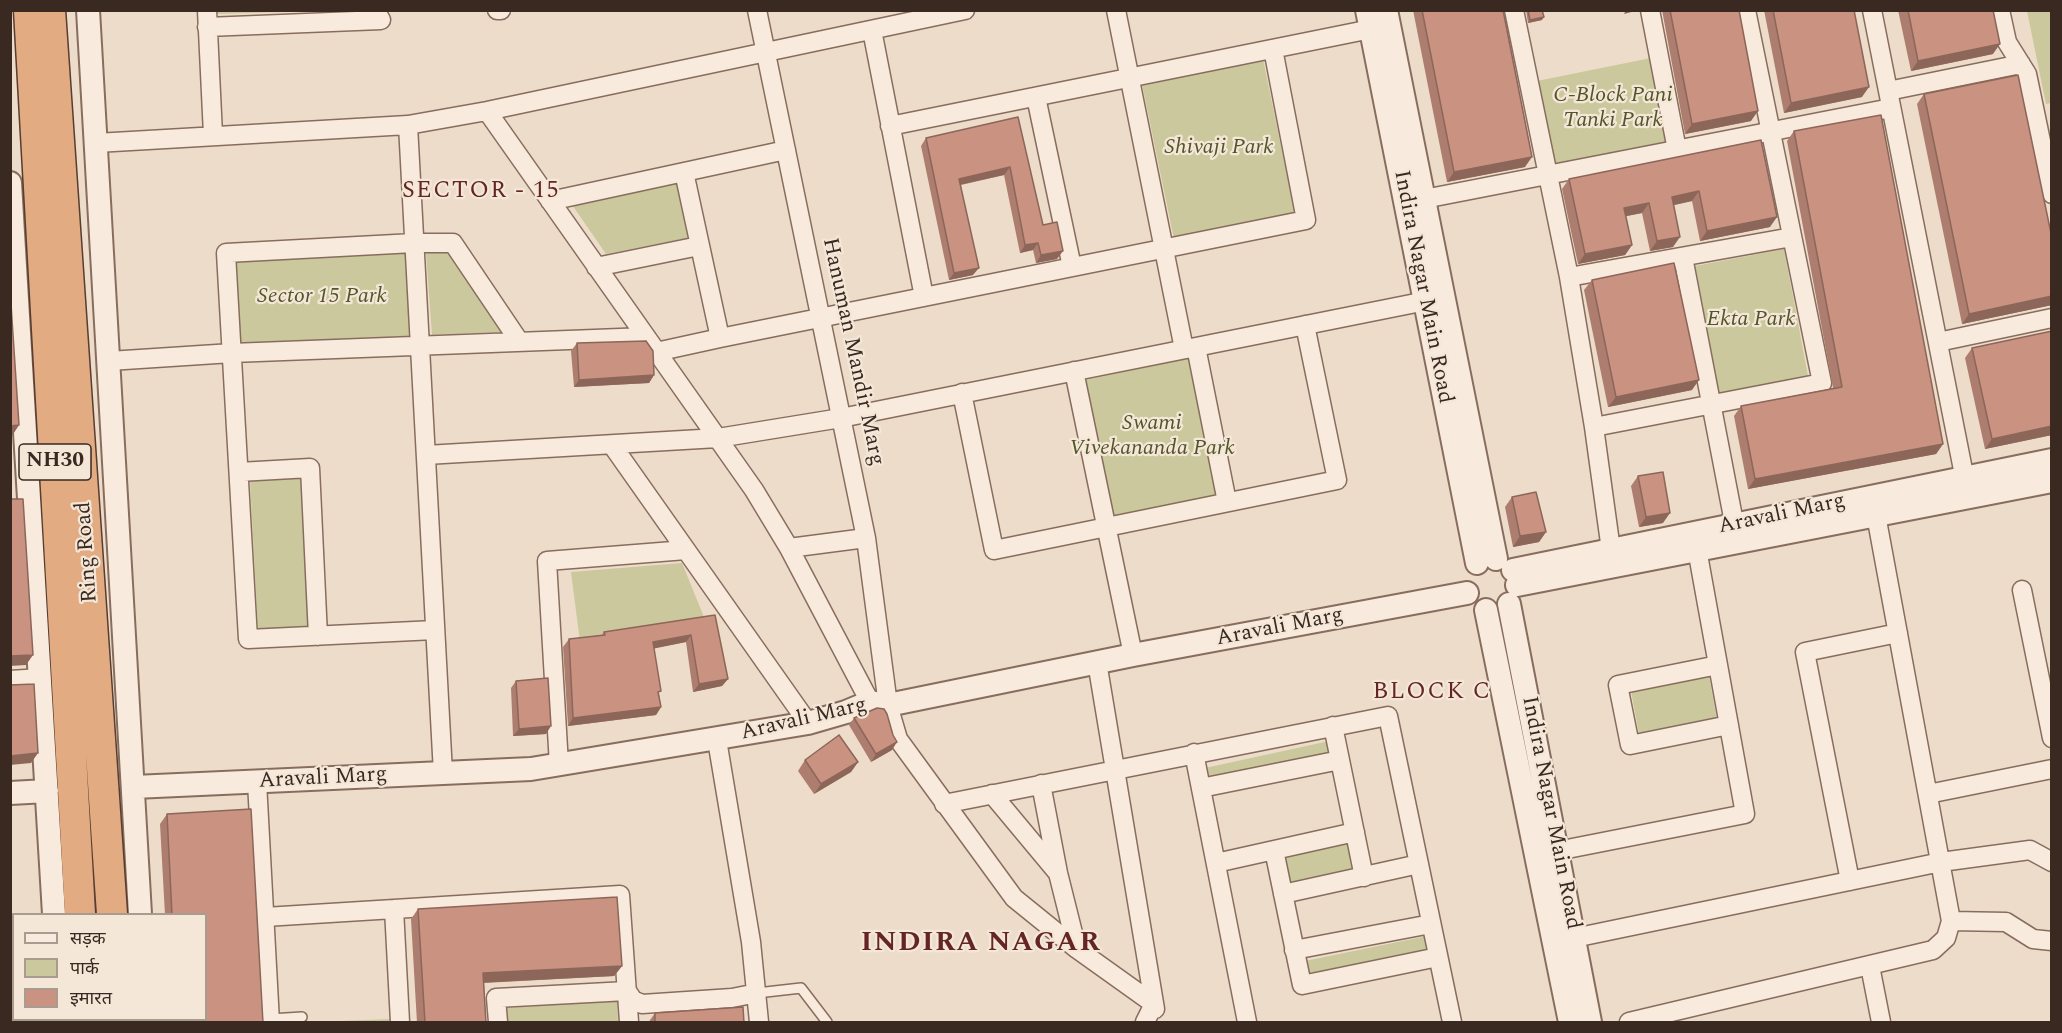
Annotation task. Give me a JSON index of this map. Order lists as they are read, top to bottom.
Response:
{
  "streets": {
    "highway": ["NH30", "Ring Road"],
    "street": ["Indira Nagar Main Road", "Hanuman Mandir Marg", "Aravali Marg"]
  },
  "crossings": [
    ["Indira Nagar Main Road", "Aravali Marg"],
    ["Hanuman Mandir Marg", "Aravali Marg"]
  ],
  "districts": ["SECTOR - 15", "BLOCK C", "INDIRA NAGAR"],
  "parks": [
    "C-Block Pani Tanki Park",
    "Shivaji Park",
    "Sector 15 Park",
    "Ekta Park",
    "Swami Vivekananda Park"
  ],
  "legend": ["सड़क", "पार्क", "इमारत"]
}
